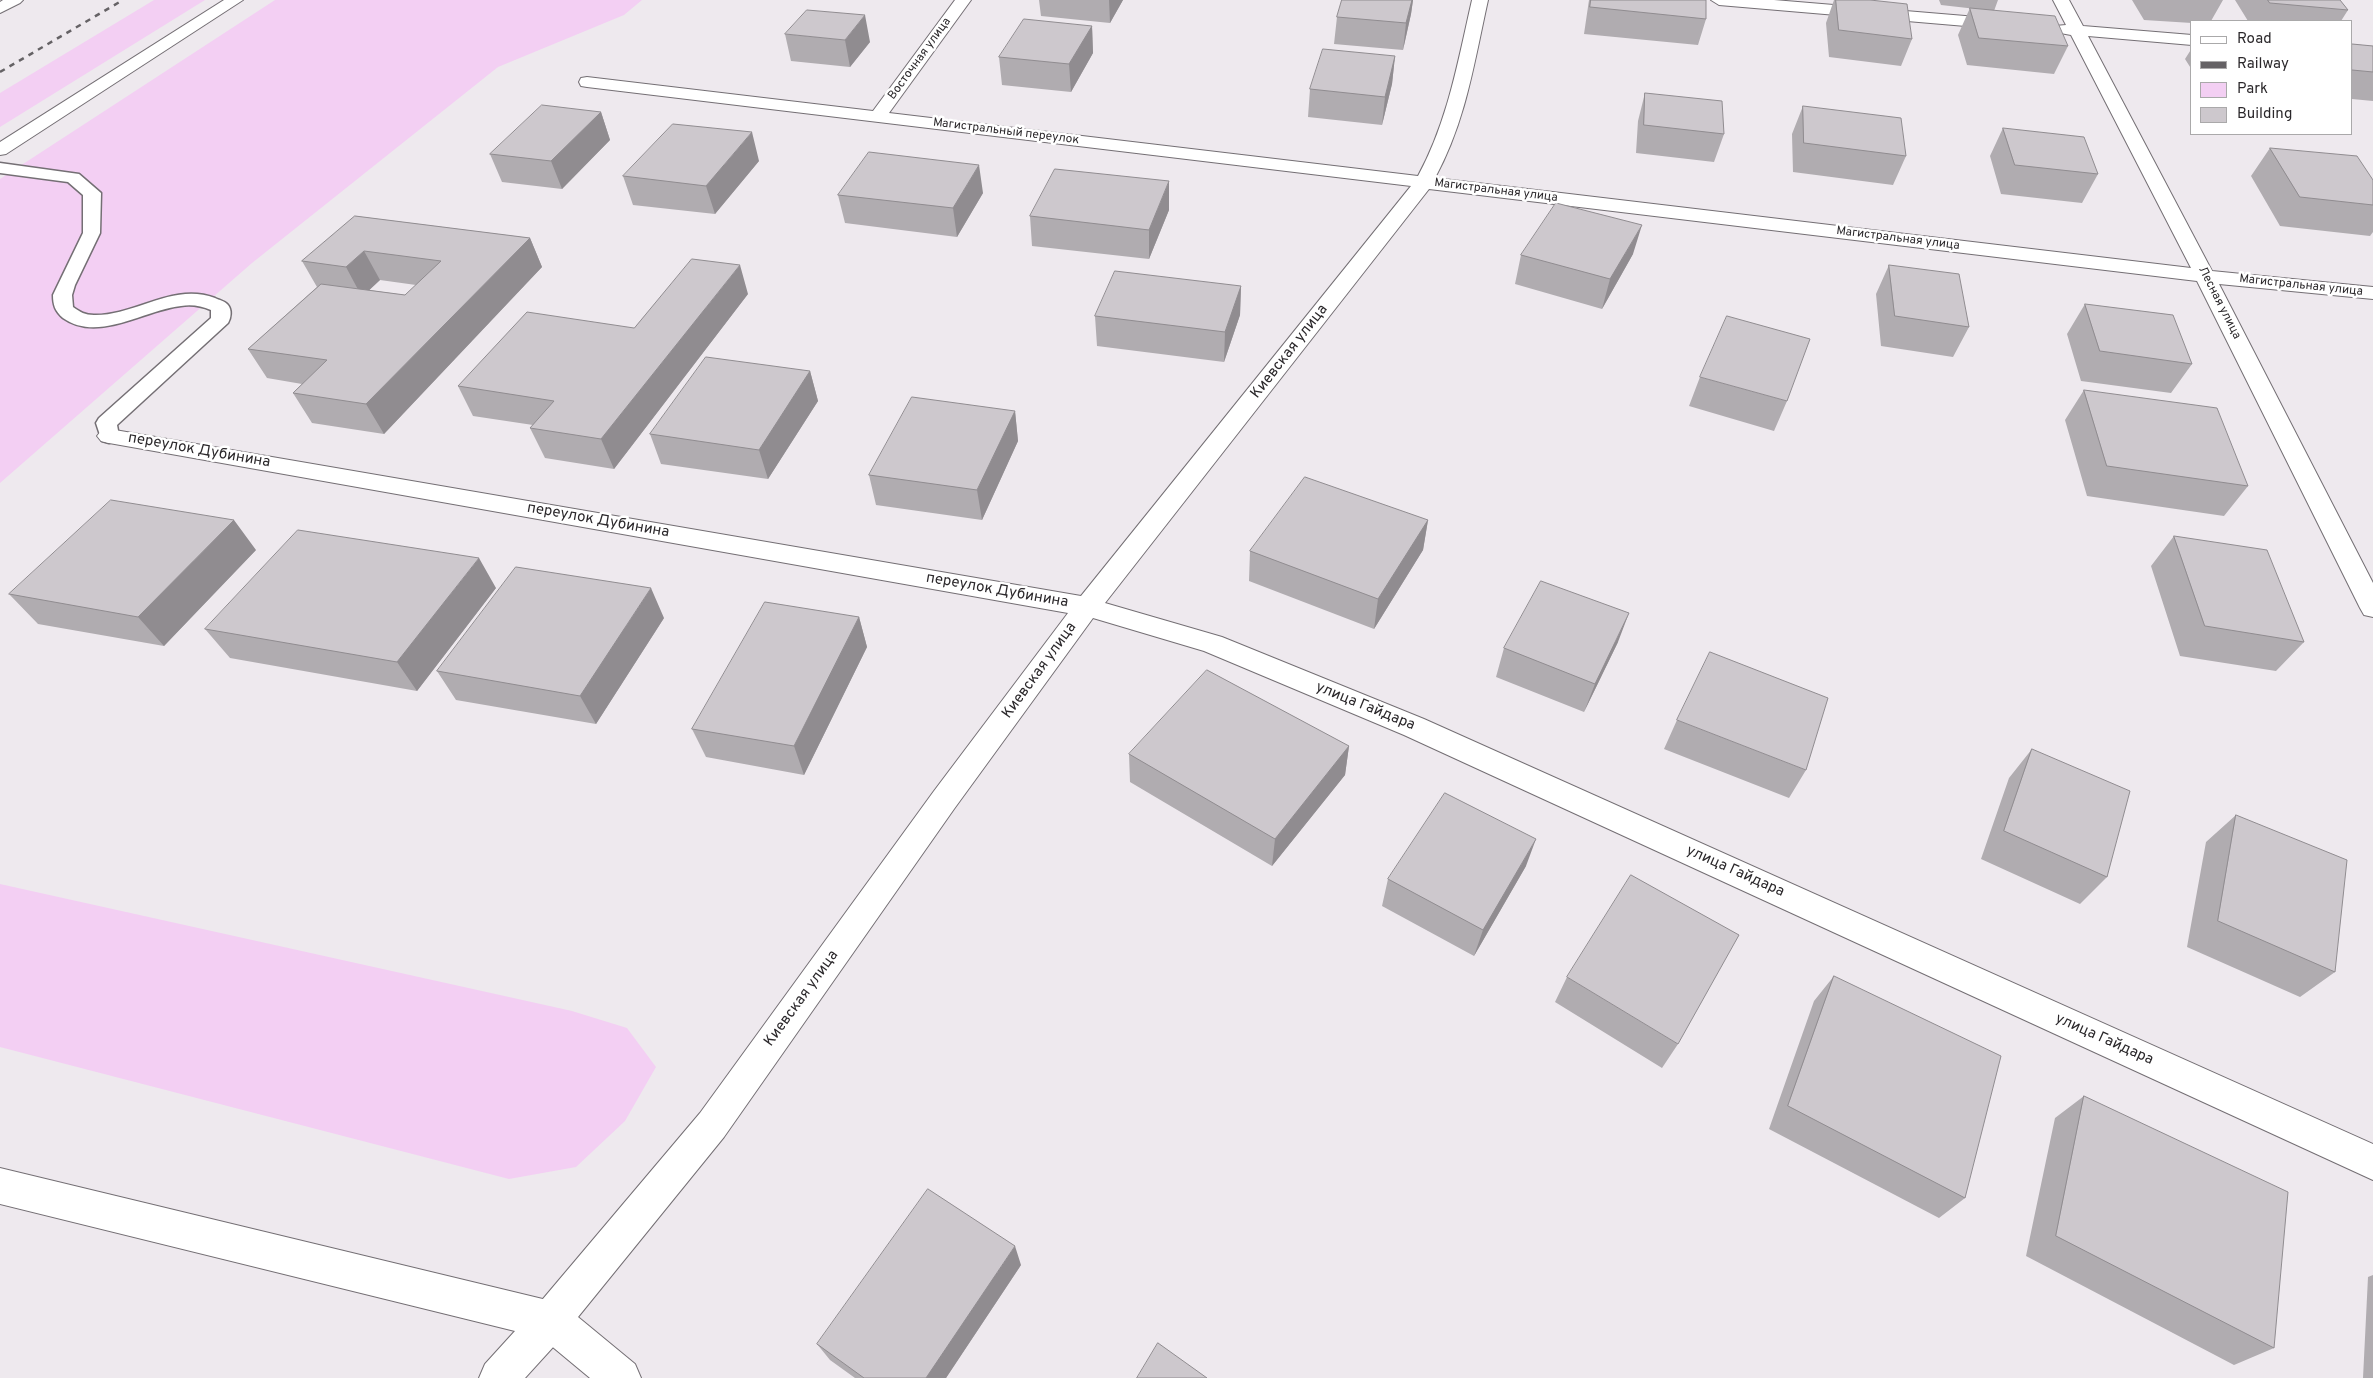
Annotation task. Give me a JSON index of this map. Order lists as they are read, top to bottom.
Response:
{
  "streets": {
    "street": [
      "Восточная улица",
      "Магистральный переулок",
      "Магистральная улица",
      "Лесная улица",
      "Киевская улица",
      "переулок Дубинина",
      "улица Гайдара"
    ]
  },
  "crossings": [
    ["Восточная улица", "Магистральный переулок"],
    ["Магистральный переулок", "Магистральная улица"],
    ["Магистральный переулок", "Киевская улица"],
    ["Магистральная улица", "Лесная улица"],
    ["Магистральная улица", "Киевская улица"],
    ["Киевская улица", "переулок Дубинина"],
    ["Киевская улица", "улица Гайдара"],
    ["переулок Дубинина", "улица Гайдара"]
  ],
  "legend": [
    "Road",
    "Railway",
    "Park",
    "Building"
  ]
}
